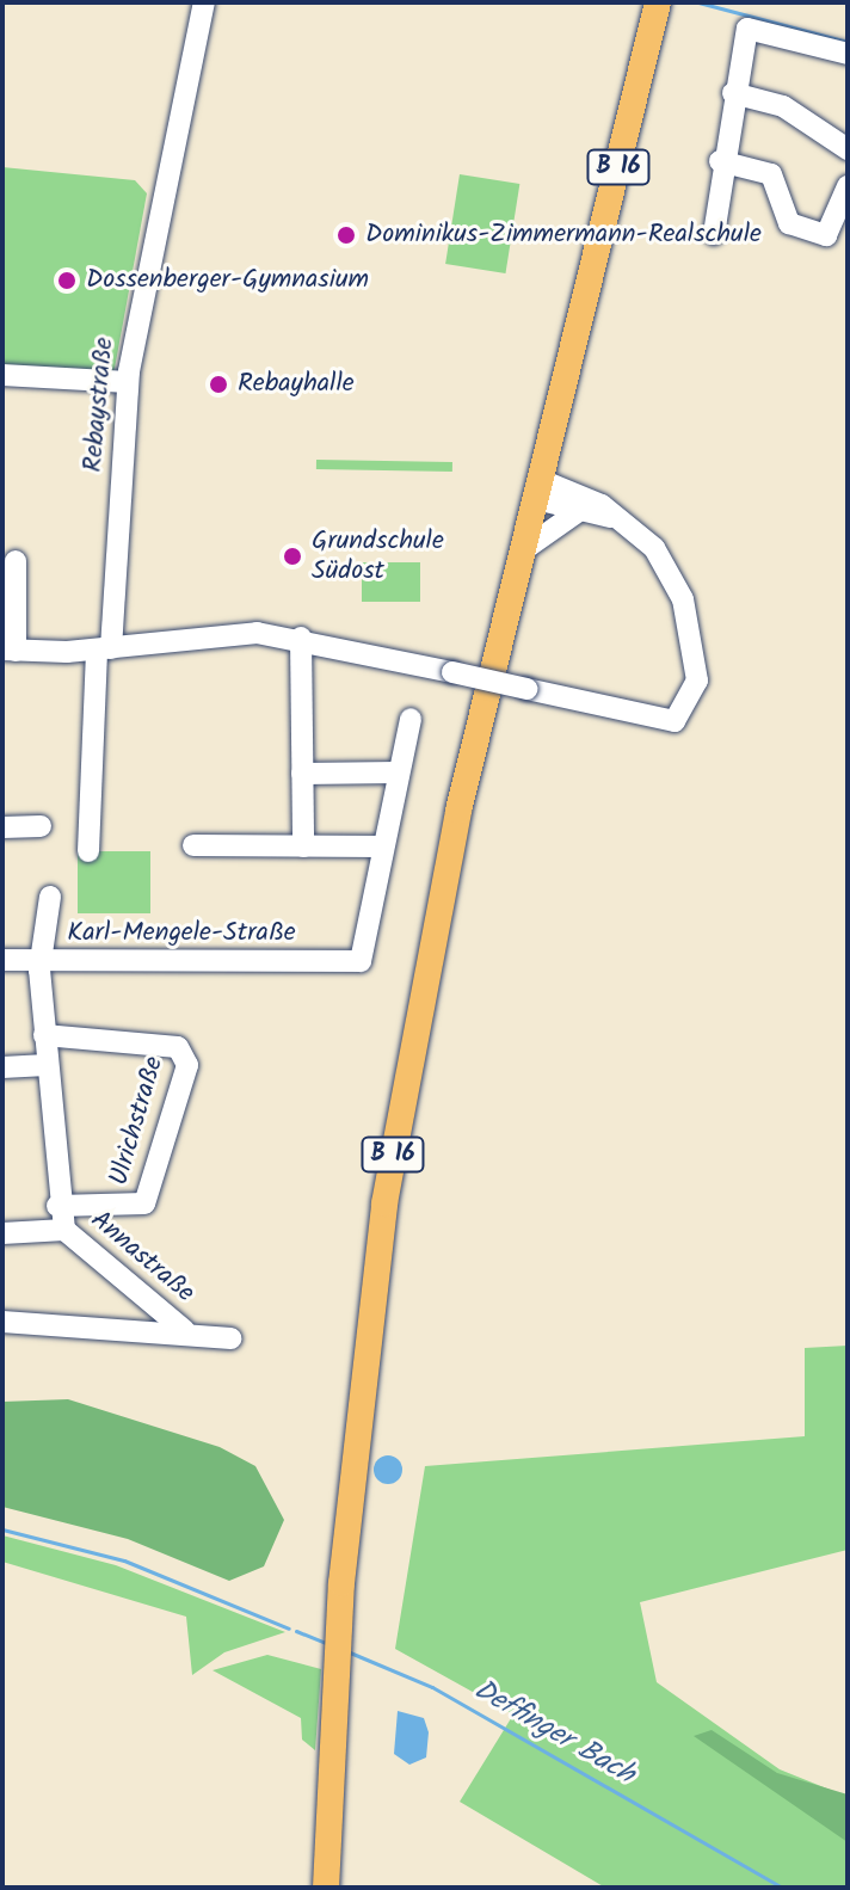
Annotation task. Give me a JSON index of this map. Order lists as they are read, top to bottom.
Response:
{
  "streets": {
    "main road": ["B 16"],
    "street": [
      "Rebaystraße",
      "Karl-Mengele-Straße",
      "Ulrichstraße",
      "Annastraße"
    ]
  },
  "crossings": [
    ["Karl-Mengele-Straße", "Annastraße"],
    ["Ulrichstraße", "Annastraße"]
  ],
  "water": ["Deffinger Bach"],
  "places": [
    "Dominikus-Zimmermann-Realschule",
    "Dossenberger-Gymnasium",
    "Rebayhalle",
    "Grundschule Südost"
  ]
}
